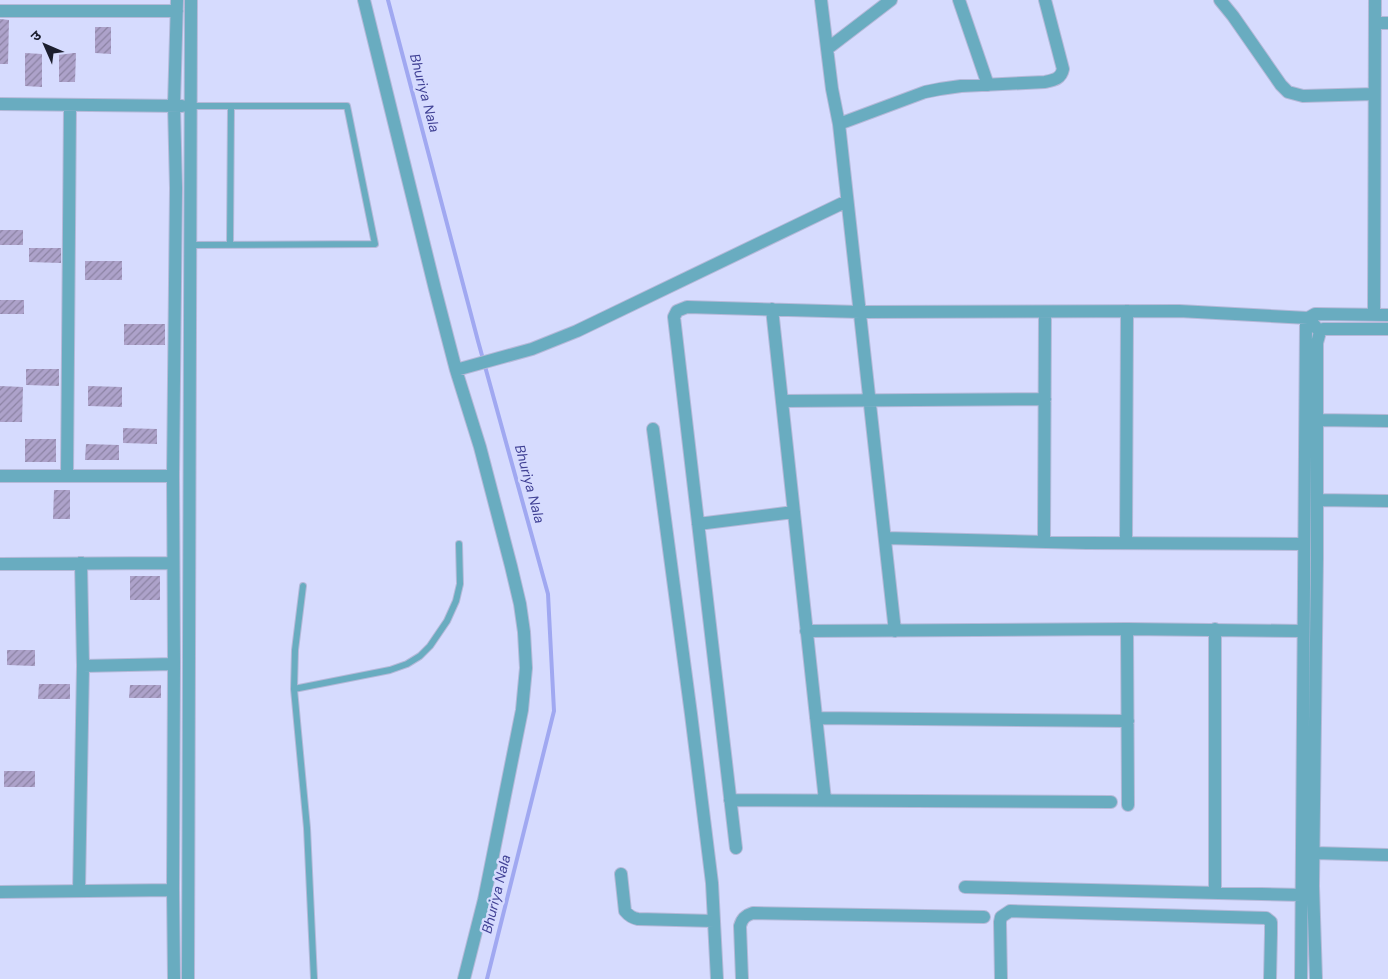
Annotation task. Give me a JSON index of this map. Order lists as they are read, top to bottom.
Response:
{
  "water": ["Bhuriya Nala"],
  "north": "top left"
}
